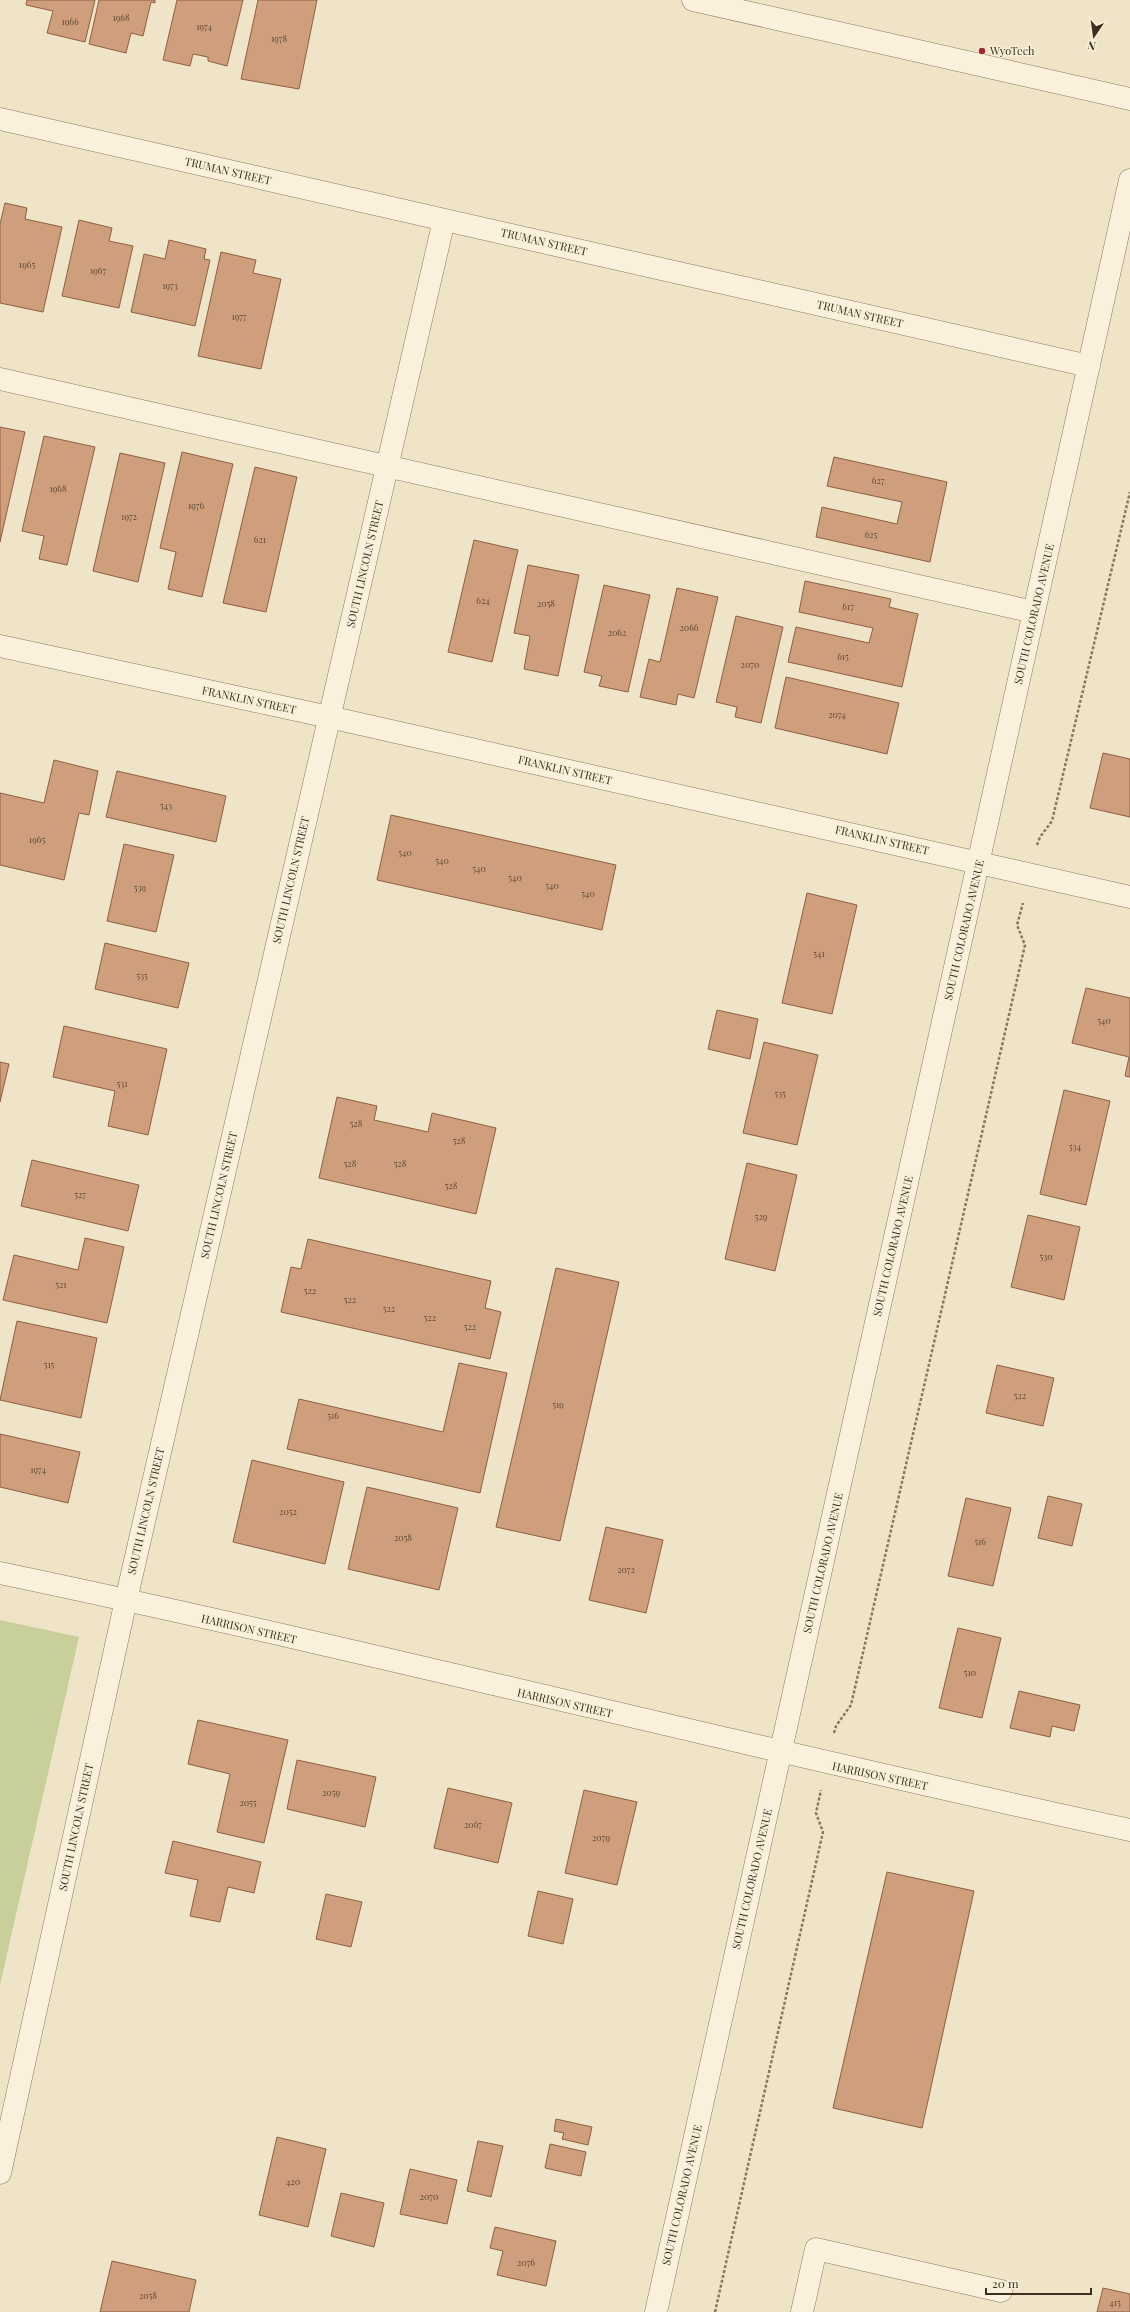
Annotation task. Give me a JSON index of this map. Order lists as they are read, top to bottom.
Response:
{
  "streets": {
    "street": [
      "TRUMAN STREET",
      "SOUTH LINCOLN STREET",
      "SOUTH COLORADO AVENUE",
      "FRANKLIN STREET",
      "HARRISON STREET"
    ]
  },
  "crossings": [
    ["TRUMAN STREET", "SOUTH LINCOLN STREET"],
    ["TRUMAN STREET", "SOUTH COLORADO AVENUE"],
    ["SOUTH LINCOLN STREET", "FRANKLIN STREET"],
    ["SOUTH LINCOLN STREET", "HARRISON STREET"],
    ["SOUTH COLORADO AVENUE", "FRANKLIN STREET"],
    ["SOUTH COLORADO AVENUE", "HARRISON STREET"]
  ],
  "places": ["WyoTech"],
  "house_numbers": [
    "1968",
    "1966",
    "1974",
    "1978",
    "1965",
    "1967",
    "1973",
    "1977",
    "627",
    "1968",
    "1976",
    "1972",
    "625",
    "621",
    "624",
    "2058",
    "617",
    "2066",
    "2062",
    "615",
    "2070",
    "2074",
    "543",
    "1965",
    "540",
    "540",
    "540",
    "540",
    "540",
    "539",
    "540",
    "541",
    "535",
    "540",
    "531",
    "535",
    "528",
    "528",
    "534",
    "528",
    "528",
    "528",
    "527",
    "529",
    "530",
    "521",
    "522",
    "522",
    "522",
    "522",
    "522",
    "515",
    "522",
    "519",
    "516",
    "1974",
    "2052",
    "2058",
    "516",
    "2072",
    "510",
    "2059",
    "2055",
    "2067",
    "2079",
    "420",
    "2070",
    "2076",
    "2058",
    "415"
  ],
  "scale_bar": "20 m",
  "north": "bottom"
}
